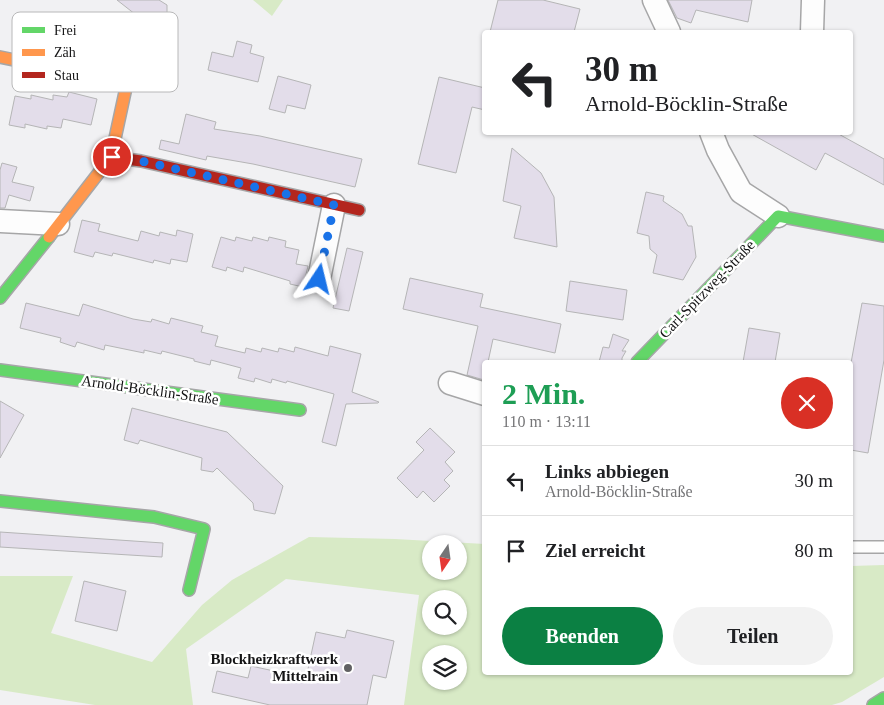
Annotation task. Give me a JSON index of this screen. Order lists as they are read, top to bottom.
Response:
{
  "streets": {
    "street": ["Carl-Spitzweg-Straße", "Arnold-Böcklin-Straße"]
  },
  "places": ["Blockheizkraftwerk Mittelrain"],
  "legend": ["Frei", "Zäh", "Stau"],
  "north": "bottom",
  "page": {
    "turn": ["30 m", "Arnold-Böcklin-Straße"],
    "heading": ["2 Min.", "110 m · 13:11"],
    "list": [
      {
        "name": "Links abbiegen",
        "note": "Arnold-Böcklin-Straße",
        "value": "30 m"
      },
      {
        "name": "Ziel erreicht",
        "value": "80 m"
      }
    ],
    "buttons": ["Beenden", "Teilen"]
  }
}
